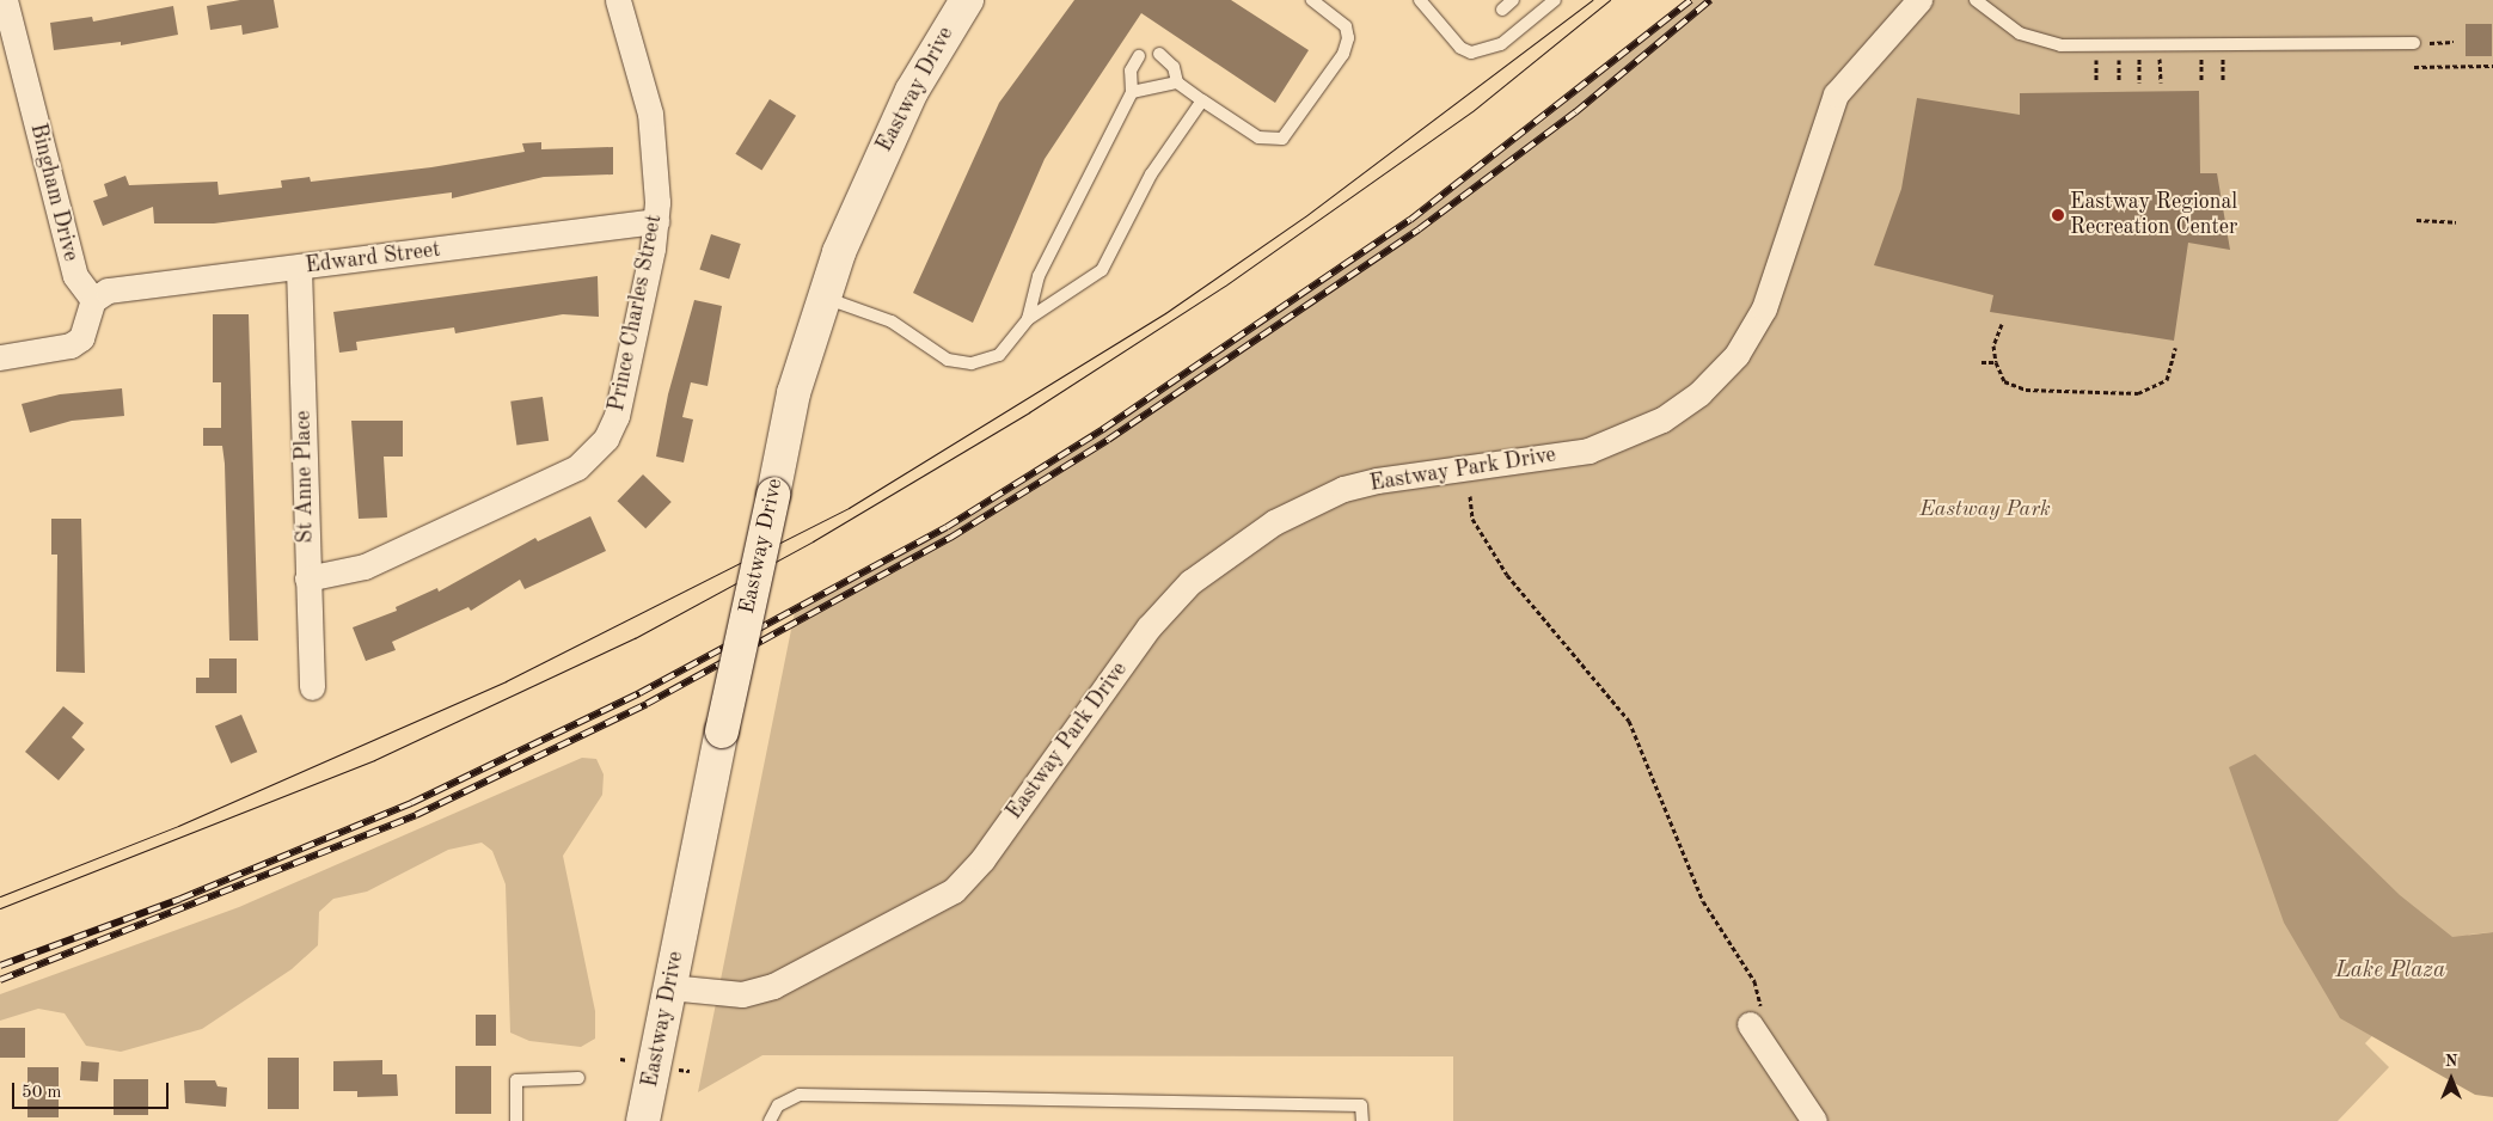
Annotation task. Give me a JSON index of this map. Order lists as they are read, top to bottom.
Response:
{
  "streets": {
    "main road": ["Eastway Drive"],
    "street": [
      "Bingham Drive",
      "Edward Street",
      "Prince Charles Street",
      "Eastway Park Drive",
      "St Anne Place"
    ]
  },
  "crossings": [
    ["Eastway Drive", "Eastway Park Drive"],
    ["Bingham Drive", "Edward Street"],
    ["Edward Street", "Prince Charles Street"],
    ["Edward Street", "St Anne Place"],
    ["Prince Charles Street", "St Anne Place"]
  ],
  "water": ["Lake Plaza"],
  "parks": ["Eastway Park"],
  "places": ["Eastway Regional Recreation Center"],
  "scale_bar": "50 m",
  "north": "top"
}
